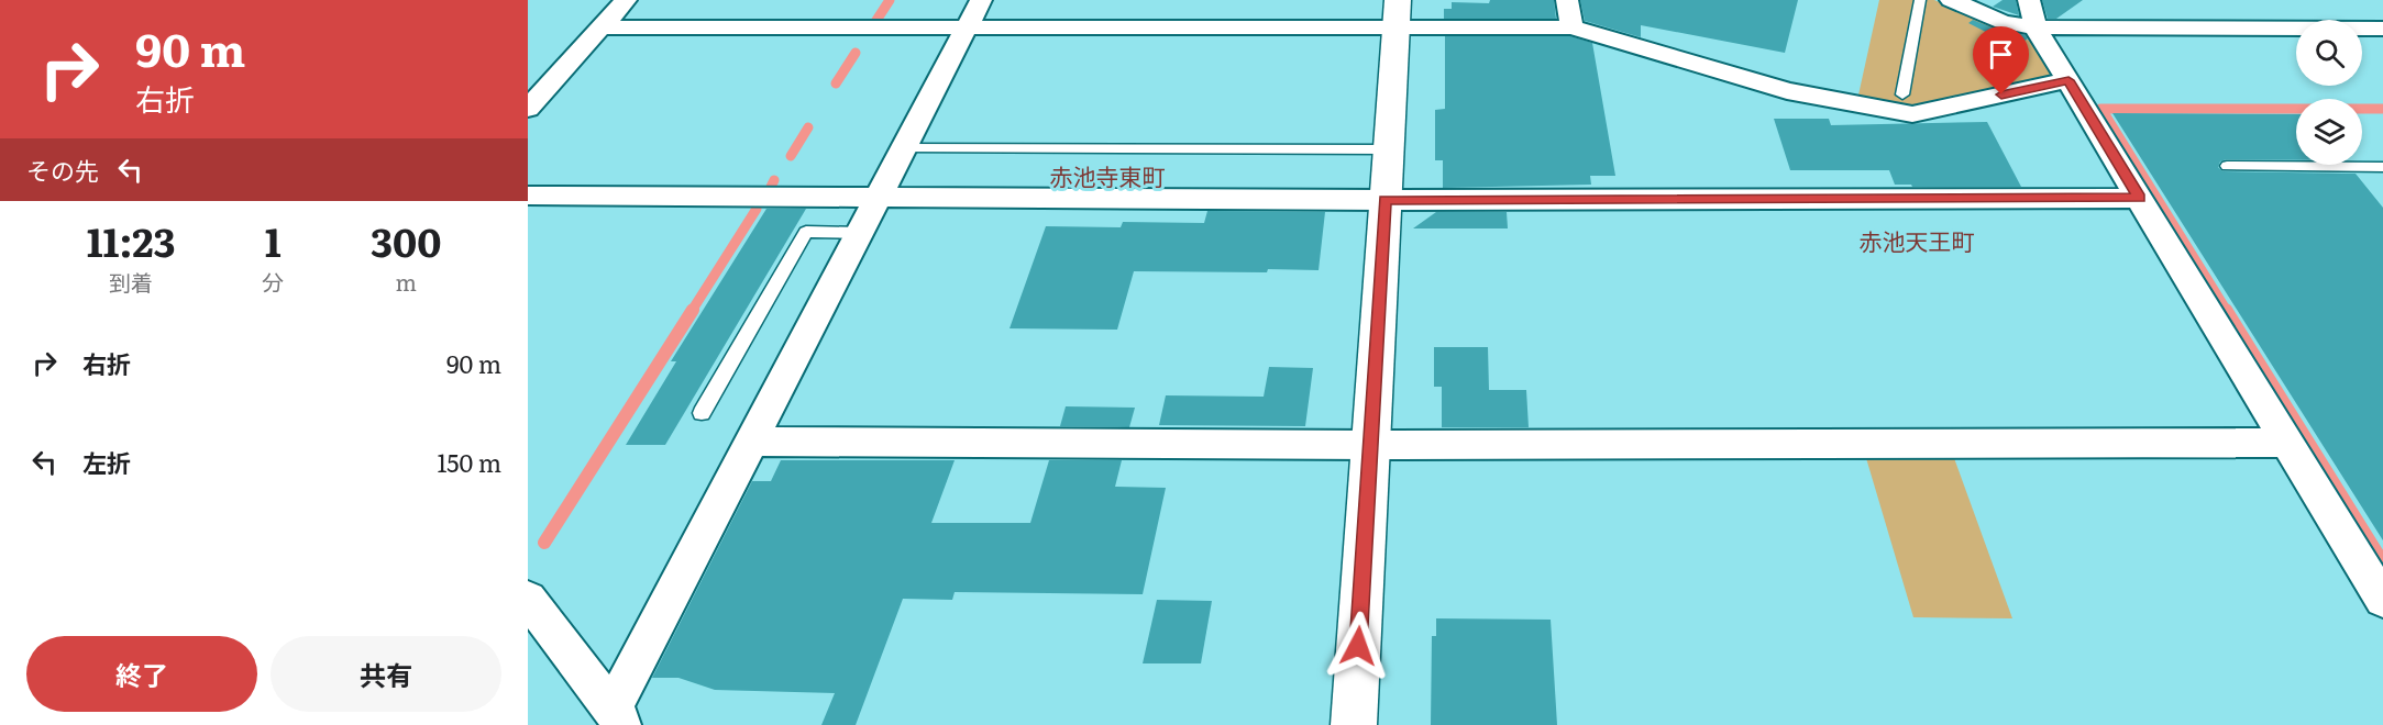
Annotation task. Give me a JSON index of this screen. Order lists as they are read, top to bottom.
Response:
{
  "districts": ["赤池寺東町", "赤池天王町"],
  "page": {
    "turn": ["90 m", "右折"],
    "then": "その先",
    "eta": [
      "11:23",
      "到着",
      "1",
      "分",
      "300",
      "m"
    ],
    "list": [
      {
        "name": "右折",
        "value": "90 m"
      },
      {
        "name": "左折",
        "value": "150 m"
      }
    ],
    "buttons": ["終了", "共有"]
  }
}
